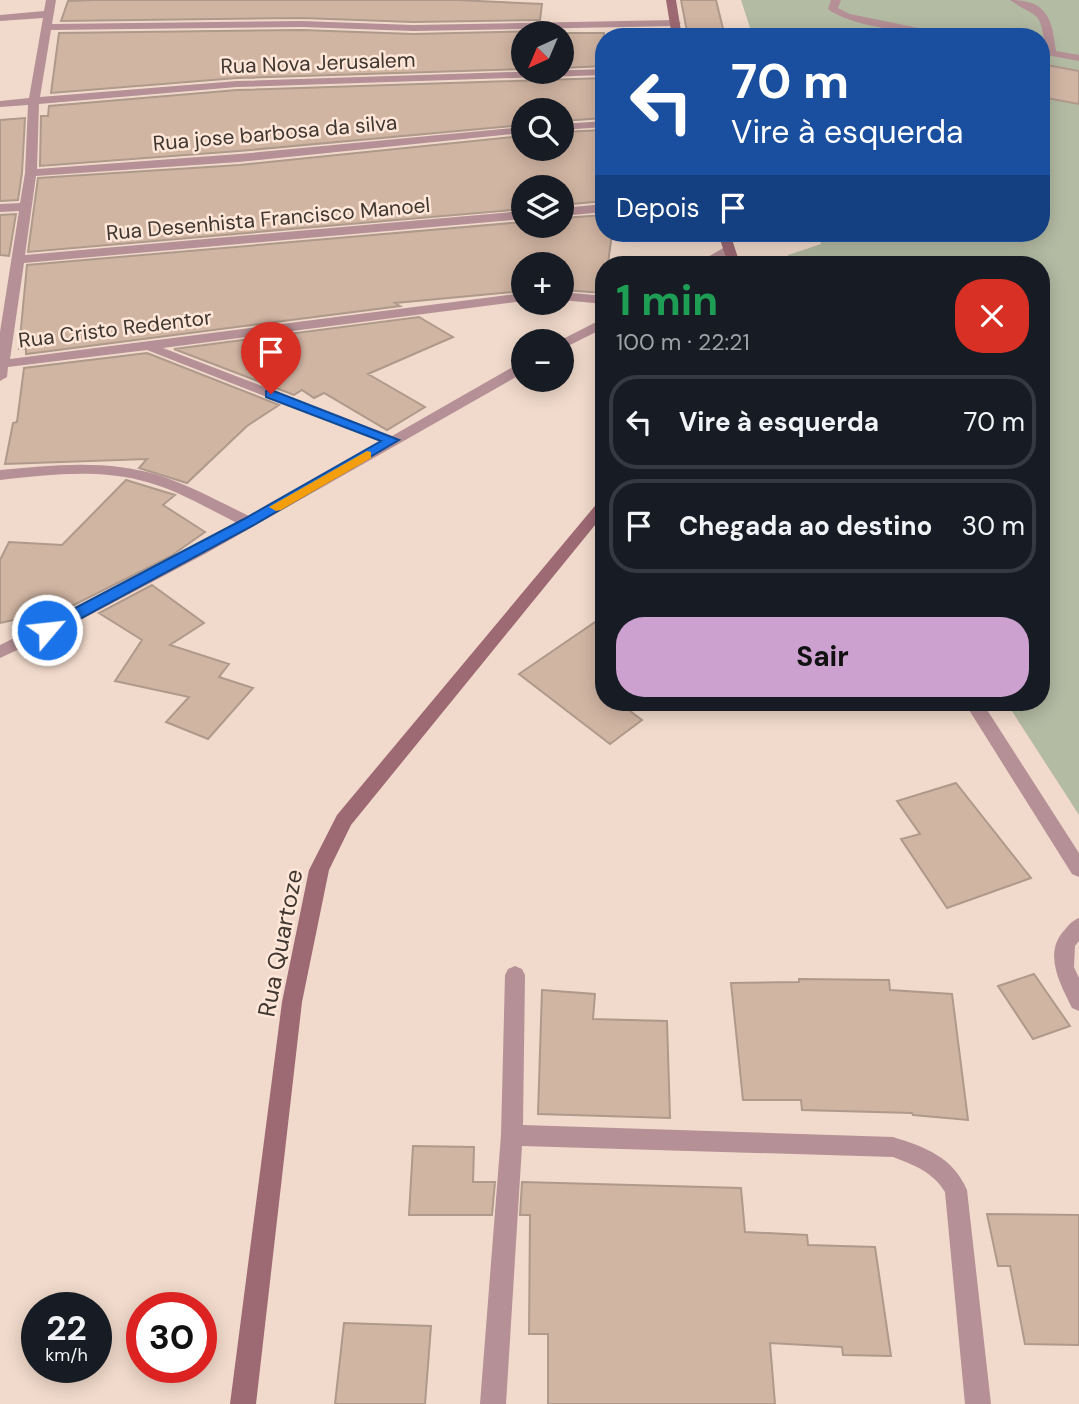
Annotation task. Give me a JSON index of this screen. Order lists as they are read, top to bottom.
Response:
{
  "streets": {
    "street": [
      "Rua Nova Jerusalem",
      "Rua jose barbosa da silva",
      "Rua Desenhista Francisco Manoel",
      "Rua Cristo Redentor",
      "Rua Quartoze"
    ]
  },
  "north": "bottom left",
  "page": {
    "map_buttons": ["+", "−"],
    "turn": ["70 m", "Vire à esquerda"],
    "then": "Depois",
    "heading": ["1 min", "100 m · 22:21"],
    "list": [
      {
        "name": "Vire à esquerda",
        "value": "70 m"
      },
      {
        "name": "Chegada ao destino",
        "value": "30 m"
      }
    ],
    "buttons": "Sair",
    "speed": "22 km/h",
    "limit": "30"
  }
}
